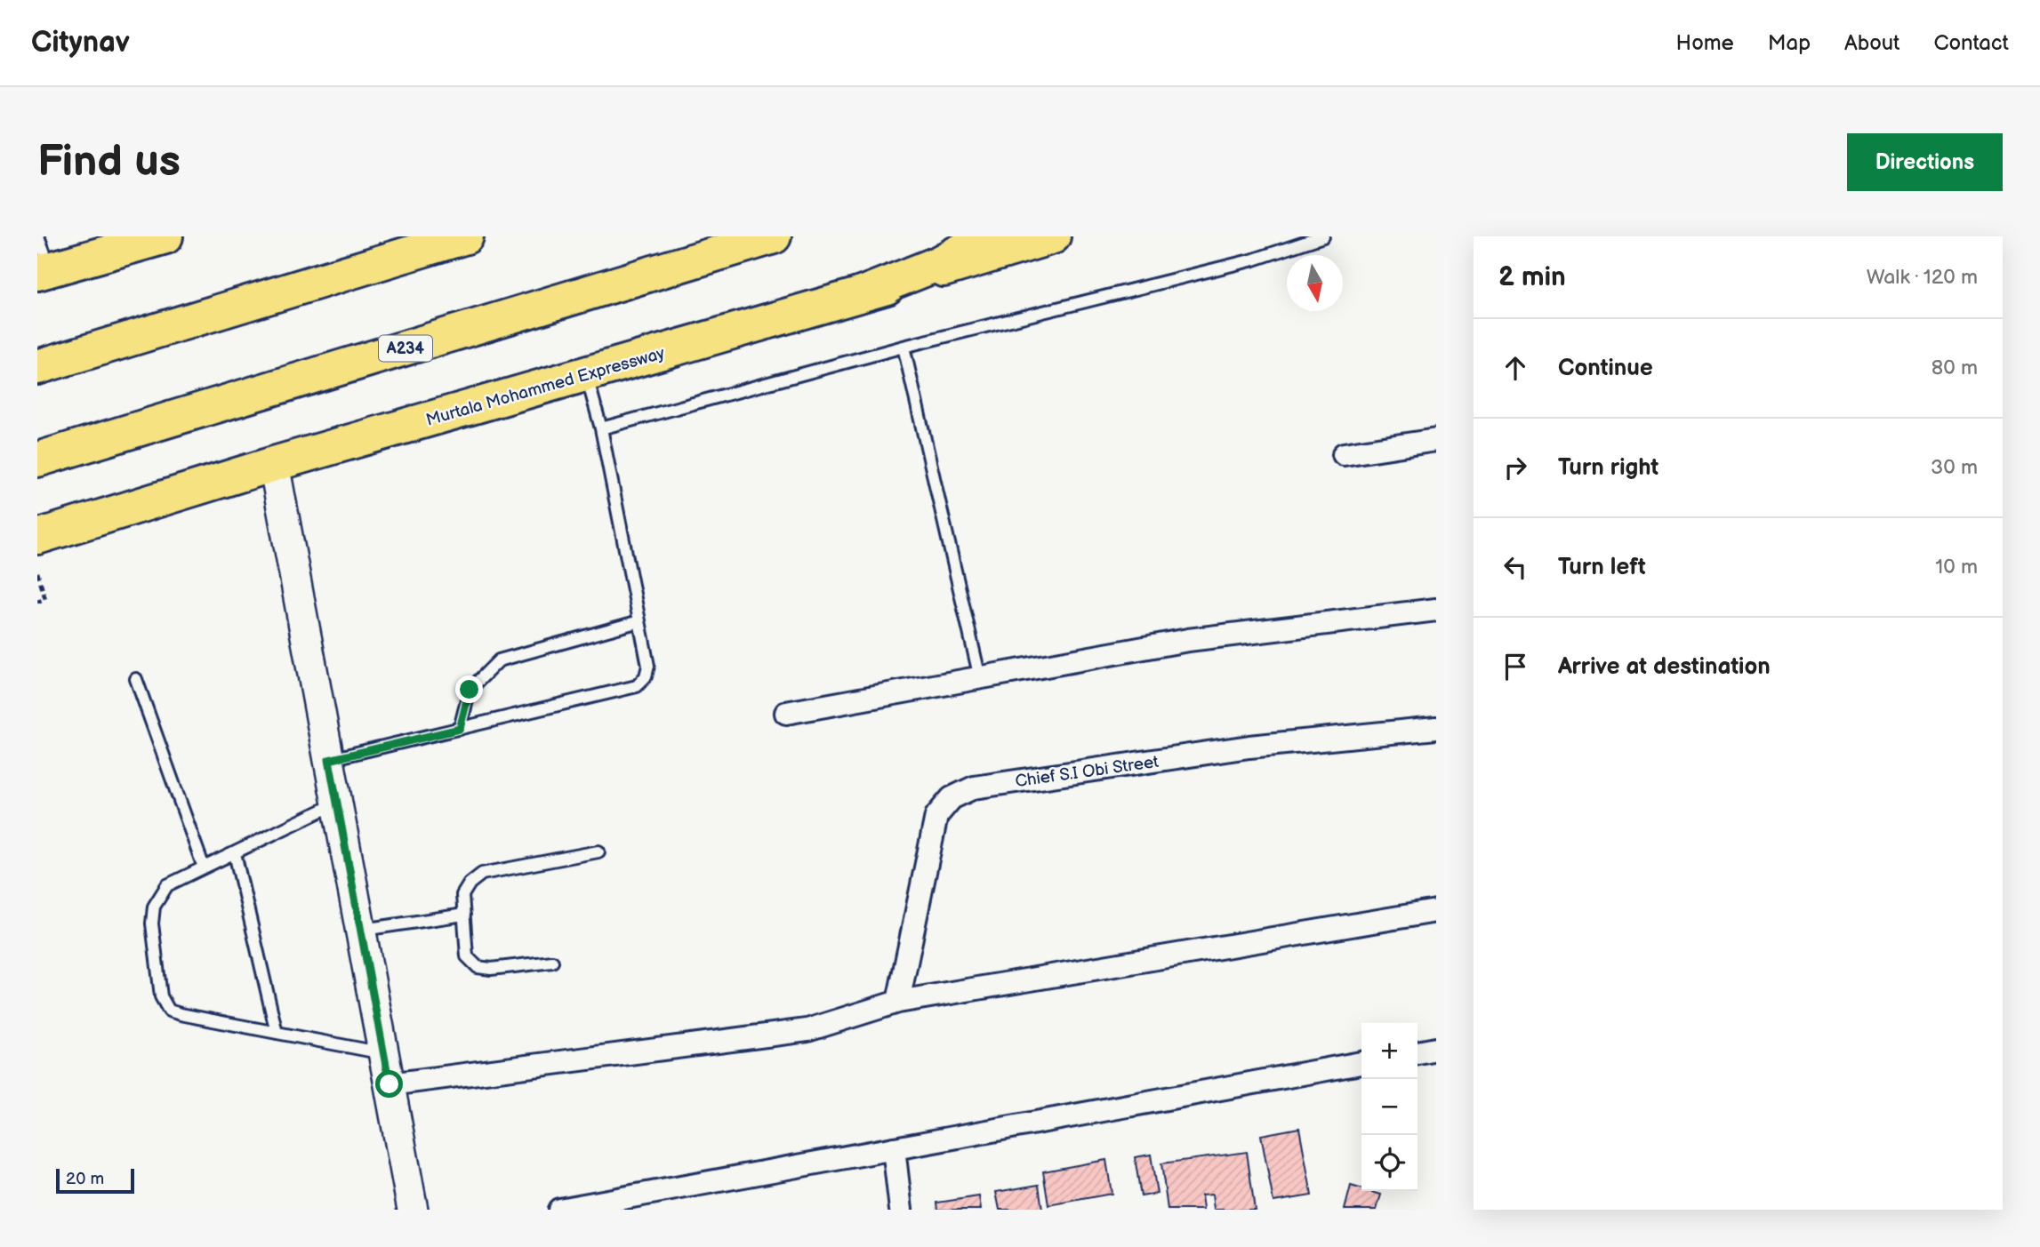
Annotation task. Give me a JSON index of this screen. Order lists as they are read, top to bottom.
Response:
{
  "streets": {
    "highway": ["A234", "Murtala Mohammed Expressway"],
    "street": ["Chief S.I Obi Street"]
  },
  "scale_bar": "20 m",
  "north": "bottom",
  "page": {
    "header": "Citynav",
    "nav": [
      "Home",
      "Map",
      "About",
      "Contact"
    ],
    "buttons": "Directions",
    "title": "Find us",
    "heading": ["2 min", "Walk · 120 m"],
    "list": [
      ["Continue", "80 m"],
      ["Turn right", "30 m"],
      ["Turn left", "10 m"],
      "Arrive at destination"
    ],
    "map_buttons": ["+", "−"],
    "scale": "20 m"
  }
}
